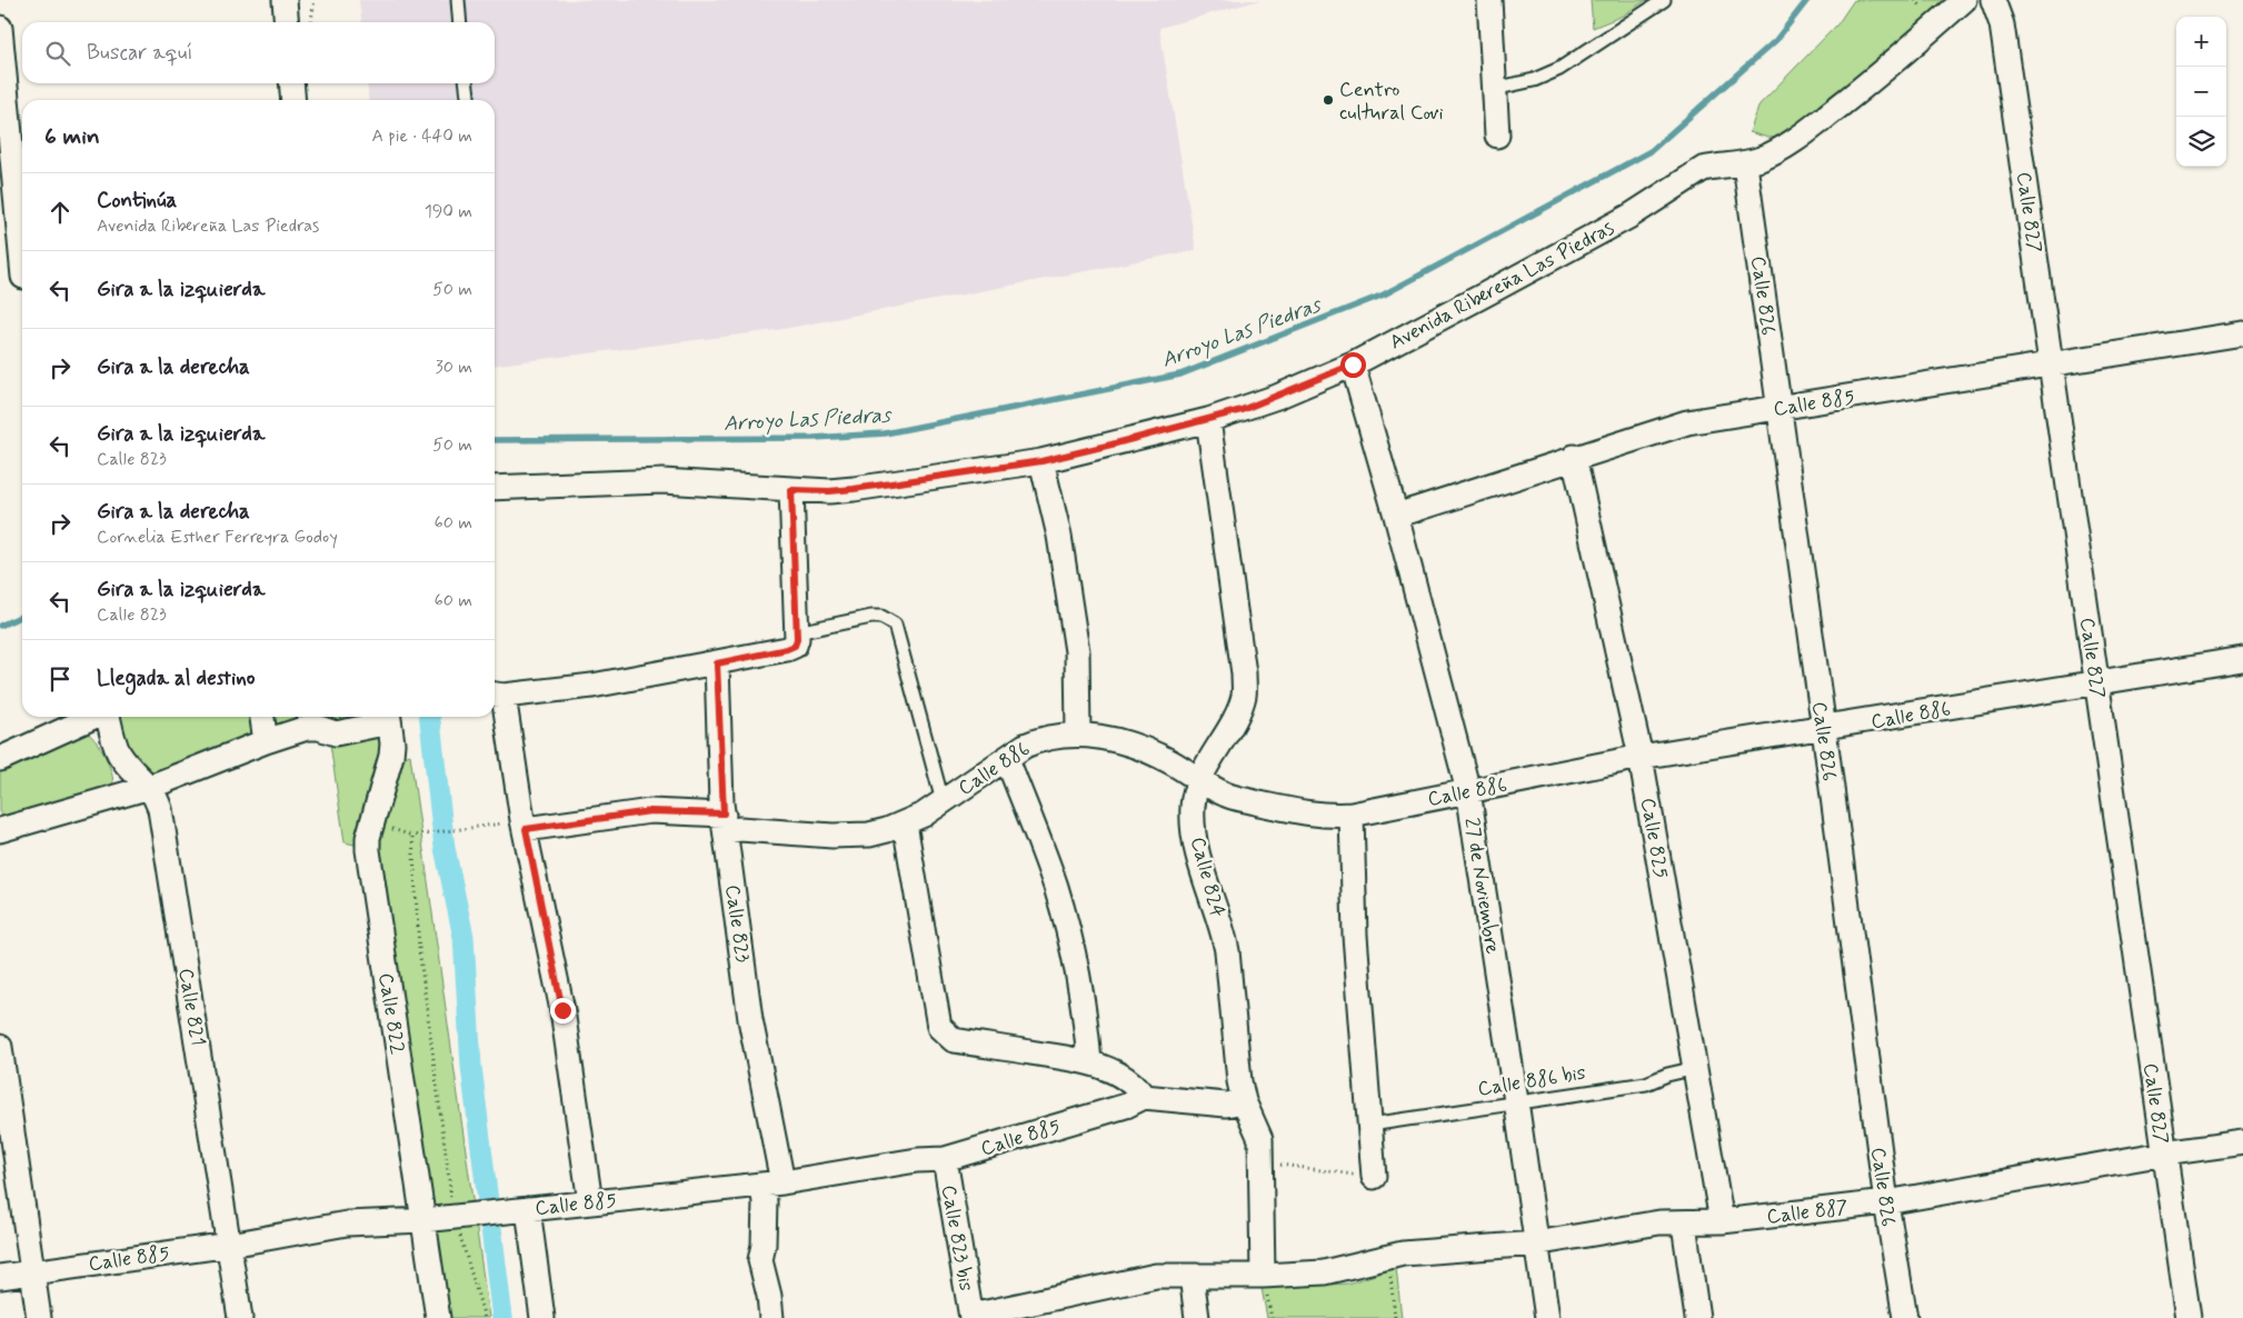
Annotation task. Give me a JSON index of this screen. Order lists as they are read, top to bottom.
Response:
{
  "streets": {
    "street": [
      "Calle 827",
      "Avenida Ribereña Las Piedras",
      "Calle 826",
      "Calle 885",
      "Calle 886",
      "Calle 825",
      "Calle 824",
      "27 de Noviembre",
      "Calle 823",
      "Calle 821",
      "Calle 822",
      "Calle 887",
      "Calle 823 bis"
    ],
    "lane": ["Calle 886 bis"]
  },
  "crossings": [
    ["Calle 827", "Calle 885"],
    ["Calle 827", "Calle 886"],
    ["Calle 827", "Calle 887"],
    ["Avenida Ribereña Las Piedras", "Calle 826"],
    ["Avenida Ribereña Las Piedras", "Calle 824"],
    ["Avenida Ribereña Las Piedras", "27 de Noviembre"],
    ["Calle 826", "Calle 885"],
    ["Calle 826", "Calle 886"],
    ["Calle 826", "Calle 887"],
    ["Calle 885", "Calle 825"],
    ["Calle 885", "27 de Noviembre"],
    ["Calle 885", "Calle 823"],
    ["Calle 885", "Calle 821"],
    ["Calle 885", "Calle 822"],
    ["Calle 885", "Calle 823 bis"],
    ["Calle 886", "Calle 825"],
    ["Calle 886", "Calle 824"],
    ["Calle 886", "27 de Noviembre"],
    ["Calle 886", "Calle 823"],
    ["Calle 825", "Calle 886 bis"],
    ["Calle 825", "Calle 887"],
    ["Calle 824", "Calle 887"],
    ["27 de Noviembre", "Calle 886 bis"],
    ["27 de Noviembre", "Calle 887"],
    ["Calle 887", "Calle 823 bis"]
  ],
  "water": ["Arroyo Las Piedras"],
  "places": ["Centro cultural Covi"],
  "page": {
    "map_buttons": ["+", "−"],
    "search": "Buscar aquí",
    "heading": ["6 min", "A pie · 440 m"],
    "list": [
      ["Continúa", "Avenida Ribereña Las Piedras", "190 m"],
      ["Gira a la izquierda", "50 m"],
      ["Gira a la derecha", "30 m"],
      ["Gira a la izquierda", "Calle 823", "50 m"],
      ["Gira a la derecha", "Cornelia Esther Ferreyra Godoy", "60 m"],
      ["Gira a la izquierda", "Calle 823", "60 m"],
      "Llegada al destino"
    ]
  }
}
